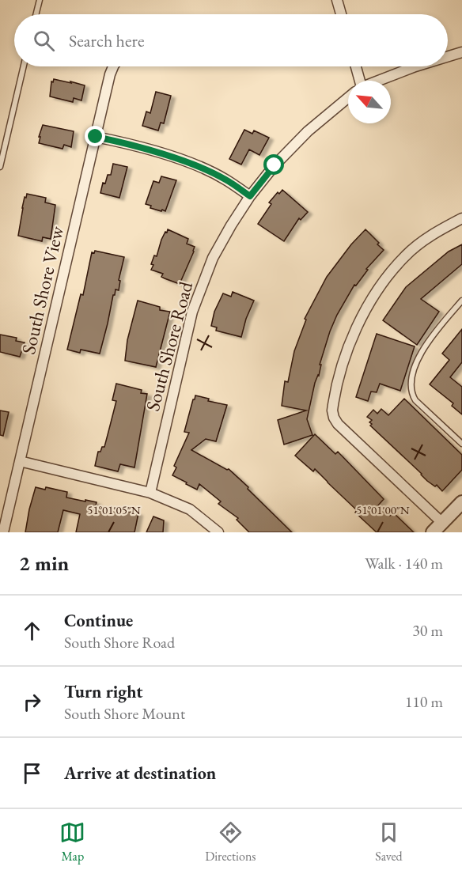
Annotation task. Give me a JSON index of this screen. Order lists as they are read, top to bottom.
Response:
{
  "streets": {
    "street": ["South Shore View", "South Shore Road"]
  },
  "north": "top left",
  "page": {
    "search": "Search here",
    "heading": ["2 min", "Walk · 140 m"],
    "list": [
      ["Continue", "South Shore Road", "30 m"],
      ["Turn right", "South Shore Mount", "110 m"],
      "Arrive at destination"
    ],
    "nav": ["Map", "Directions", "Saved"]
  },
  "coordinates": ["51°01'05\"N", "51°01'00\"N"]
}
